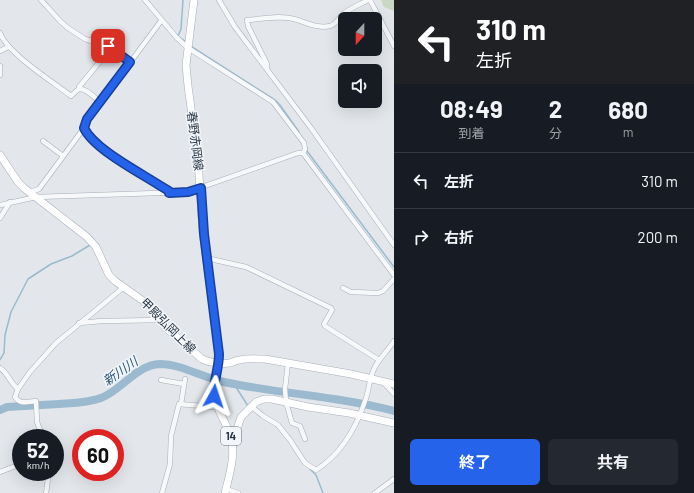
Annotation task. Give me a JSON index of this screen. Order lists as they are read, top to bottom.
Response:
{
  "streets": {
    "main road": ["春野赤岡線", "甲殿弘岡上線", "14"]
  },
  "crossings": [
    ["春野赤岡線", "甲殿弘岡上線"]
  ],
  "water": ["新川川"],
  "north": "bottom",
  "page": {
    "turn": ["310 m", "左折"],
    "eta": [
      "08:49",
      "到着",
      "2",
      "分",
      "680",
      "m"
    ],
    "list": [
      {
        "name": "左折",
        "value": "310 m"
      },
      {
        "name": "右折",
        "value": "200 m"
      }
    ],
    "speed": "52 km/h",
    "limit": "60",
    "buttons": ["終了", "共有"]
  }
}
